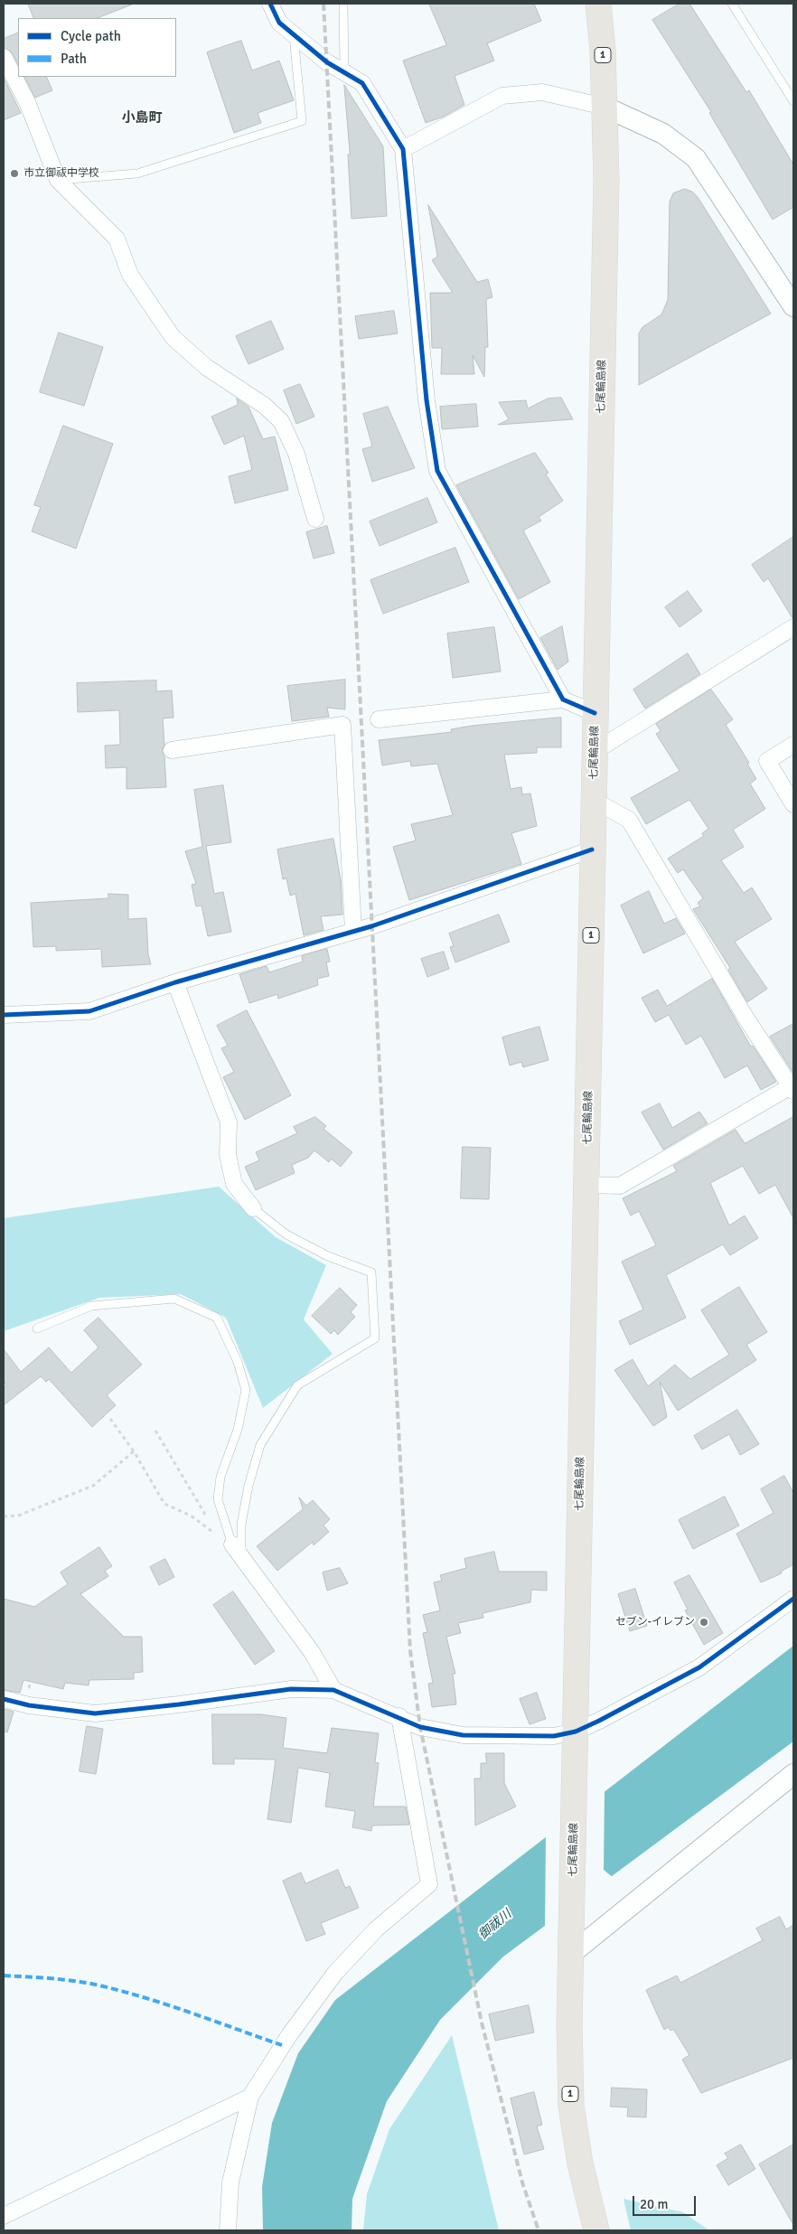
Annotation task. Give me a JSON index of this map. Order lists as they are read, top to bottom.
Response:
{
  "streets": {
    "main road": ["1", "七尾輪島線"]
  },
  "districts": ["小島町"],
  "water": ["御祓川"],
  "places": ["市立御祓中学校", "セブン-イレブン"],
  "legend": ["Cycle path", "Path"],
  "scale_bar": "20 m"
}
